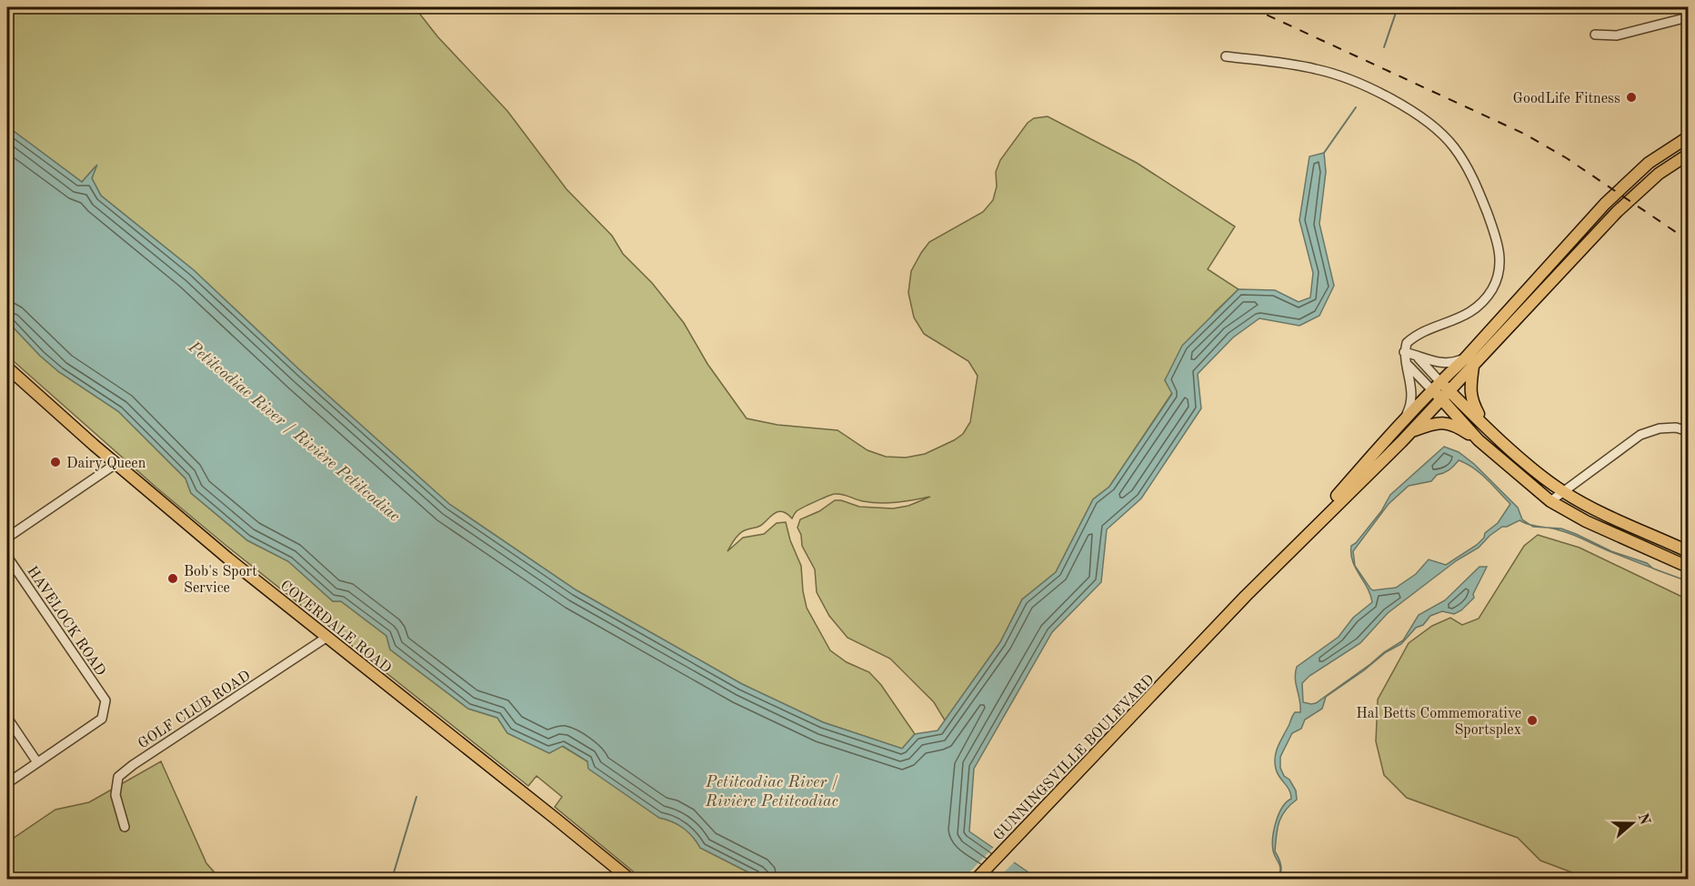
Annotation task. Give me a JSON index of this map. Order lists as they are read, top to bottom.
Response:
{
  "streets": {
    "main road": ["COVERDALE ROAD", "GUNNINGSVILLE BOULEVARD"],
    "street": ["HAVELOCK ROAD", "GOLF CLUB ROAD"]
  },
  "crossings": [
    ["COVERDALE ROAD", "GOLF CLUB ROAD"]
  ],
  "water": ["Petitcodiac River / Rivière Petitcodiac"],
  "places": [
    "GoodLife Fitness",
    "Dairy Queen",
    "Bob's Sport Service",
    "Hal Betts Commemorative Sportsplex"
  ],
  "north": "right"
}
